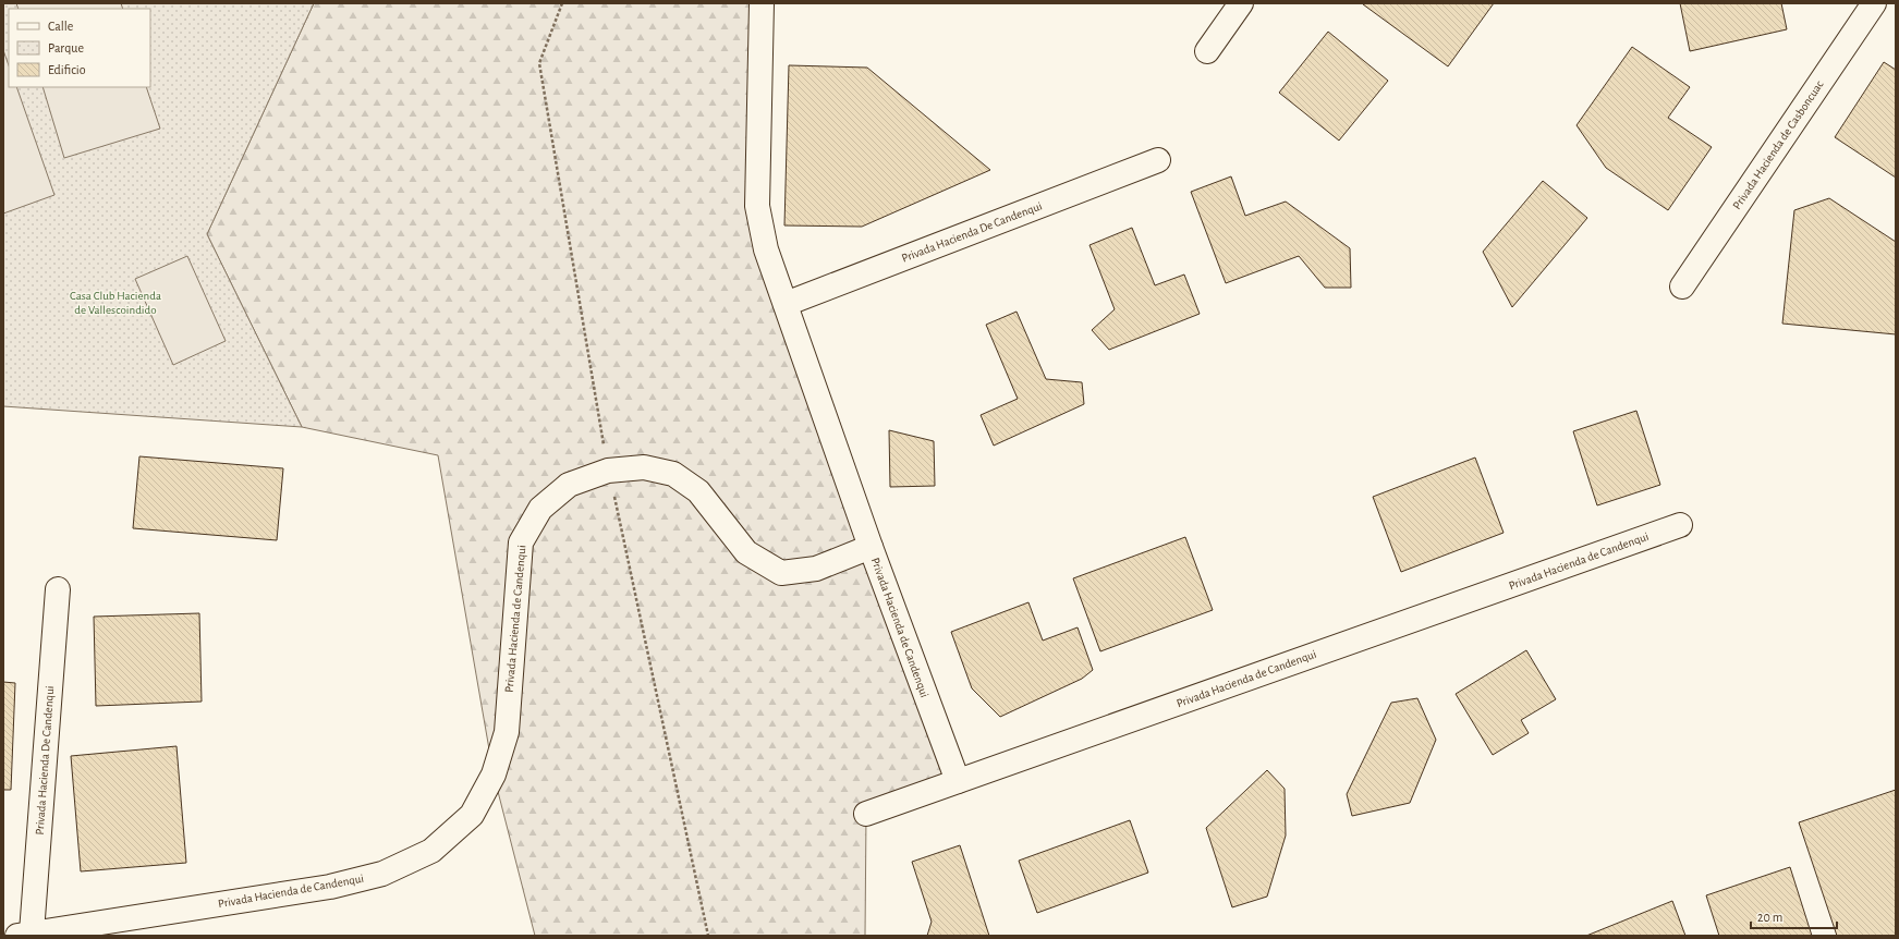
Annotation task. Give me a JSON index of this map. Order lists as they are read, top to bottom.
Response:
{
  "streets": {
    "street": ["Privada Hacienda de Casboncuac", "Privada Hacienda De Candenqui", "Privada Hacienda de Candenqui"]
  },
  "crossings": [
    ["Privada Hacienda De Candenqui", "Privada Hacienda de Candenqui"]
  ],
  "parks": ["Casa Club Hacienda de Vallescoindido"],
  "legend": ["Calle", "Parque", "Edificio"],
  "scale_bar": "20 m"
}
